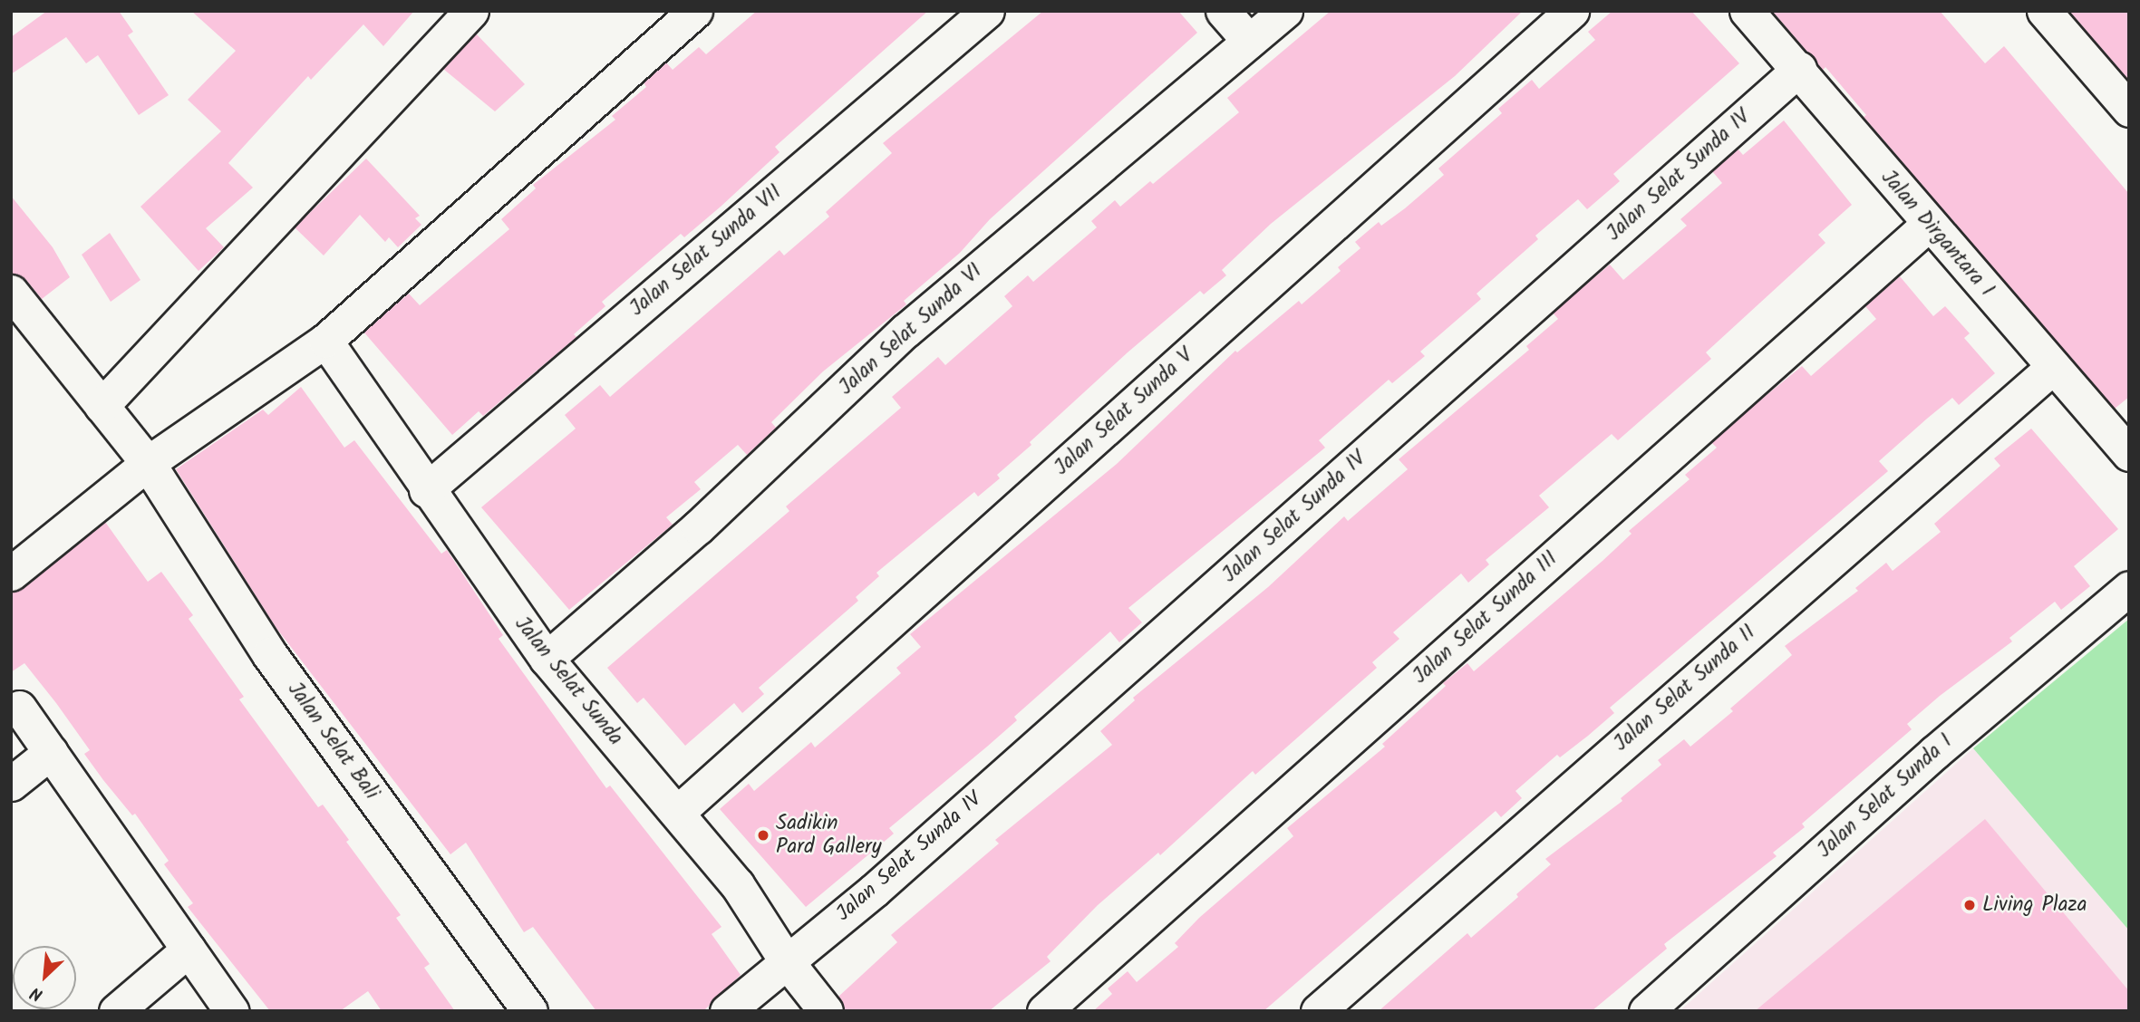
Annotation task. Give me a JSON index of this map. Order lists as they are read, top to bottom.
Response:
{
  "streets": {
    "street": [
      "Jalan Selat Sunda IV",
      "Jalan Dirgantara I",
      "Jalan Selat Sunda VII",
      "Jalan Selat Sunda VI",
      "Jalan Selat Sunda V",
      "Jalan Selat Sunda III",
      "Jalan Selat Sunda",
      "Jalan Selat Sunda II",
      "Jalan Selat Bali",
      "Jalan Selat Sunda I"
    ]
  },
  "crossings": [
    ["Jalan Selat Sunda IV", "Jalan Dirgantara I"],
    ["Jalan Selat Sunda IV", "Jalan Selat Sunda"],
    ["Jalan Dirgantara I", "Jalan Selat Sunda III"],
    ["Jalan Dirgantara I", "Jalan Selat Sunda II"],
    ["Jalan Selat Sunda VII", "Jalan Selat Sunda"],
    ["Jalan Selat Sunda VI", "Jalan Selat Sunda"],
    ["Jalan Selat Sunda V", "Jalan Selat Sunda"]
  ],
  "places": ["Sadikin Pard Gallery", "Living Plaza"],
  "north": "bottom left"
}
